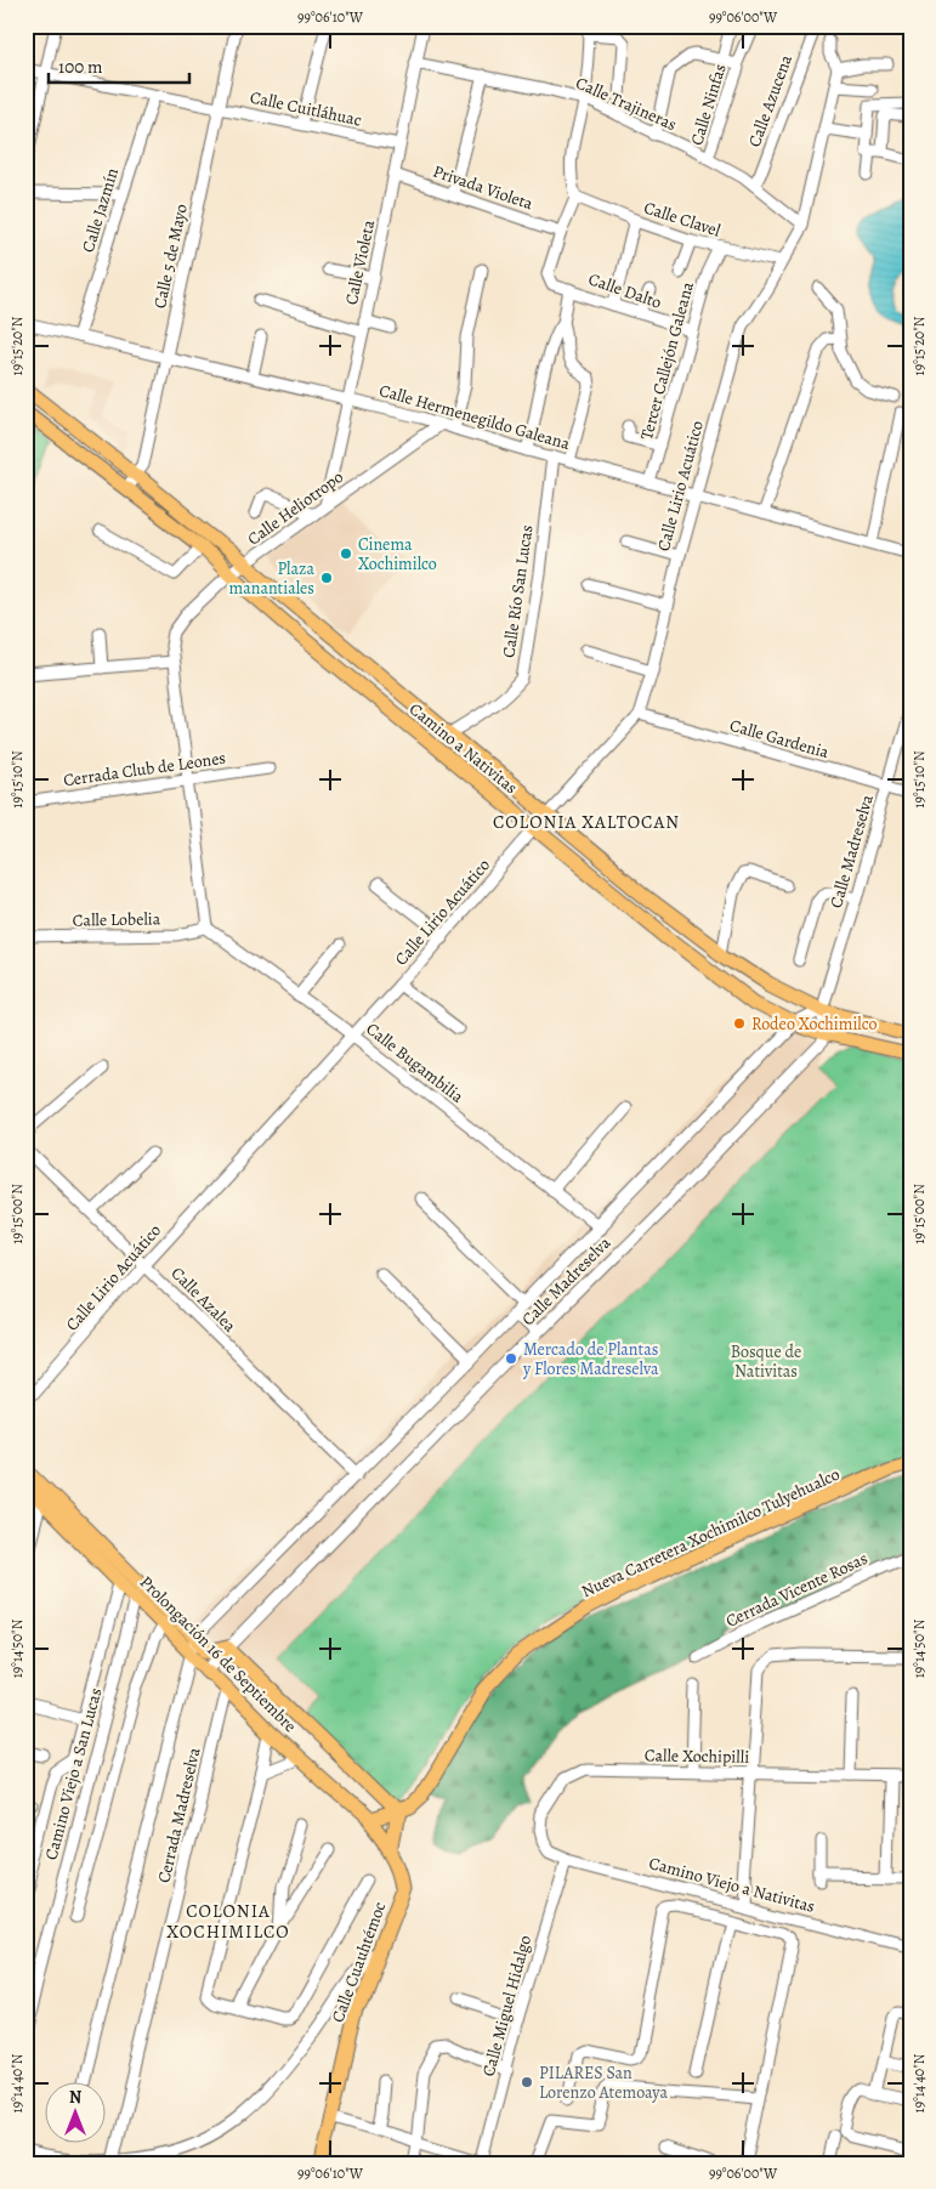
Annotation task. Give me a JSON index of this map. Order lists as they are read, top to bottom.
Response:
{
  "streets": {
    "main road": [
      "Camino a Nativitas",
      "Nueva Carretera Xochimilco Tulyehualco",
      "Prolongación 16 de Septiembre",
      "Calle Cuauhtémoc"
    ],
    "street": [
      "Calle Azucena",
      "Calle Trajineras",
      "Calle Ninfas",
      "Calle Cuitláhuac",
      "Privada Violeta",
      "Calle Jazmín",
      "Calle Clavel",
      "Calle 5 de Mayo",
      "Calle Violeta",
      "Calle Dalto",
      "Tercer Callejón Galeana",
      "Calle Hermenegildo Galeana",
      "Calle Lirio Acuático",
      "Calle Heliotropo",
      "Calle Río San Lucas",
      "Calle Gardenia",
      "Cerrada Club de Leones",
      "Calle Madreselva",
      "Calle Lobelia",
      "Calle Bugambilia",
      "Calle Azalea",
      "Cerrada Vicente Rosas",
      "Calle Xochipilli",
      "Camino Viejo a San Lucas",
      "Cerrada Madreselva",
      "Camino Viejo a Nativitas",
      "Calle Miguel Hidalgo"
    ]
  },
  "crossings": [
    ["Calle Azucena", "Calle Trajineras"],
    ["Calle Trajineras", "Calle Ninfas"],
    ["Calle Trajineras", "Calle Violeta"],
    ["Calle Trajineras", "Calle Lirio Acuático"],
    ["Calle Cuitláhuac", "Calle Jazmín"],
    ["Calle Cuitláhuac", "Calle 5 de Mayo"],
    ["Calle Cuitláhuac", "Calle Violeta"],
    ["Privada Violeta", "Calle Violeta"],
    ["Privada Violeta", "Calle Dalto"],
    ["Calle Jazmín", "Calle Hermenegildo Galeana"],
    ["Calle Clavel", "Tercer Callejón Galeana"],
    ["Calle Clavel", "Calle Lirio Acuático"],
    ["Calle 5 de Mayo", "Calle Hermenegildo Galeana"],
    ["Calle 5 de Mayo", "Camino a Nativitas"],
    ["Calle Violeta", "Calle Hermenegildo Galeana"],
    ["Calle Violeta", "Calle Heliotropo"],
    ["Calle Dalto", "Tercer Callejón Galeana"],
    ["Tercer Callejón Galeana", "Calle Hermenegildo Galeana"],
    ["Calle Hermenegildo Galeana", "Calle Lirio Acuático"],
    ["Calle Hermenegildo Galeana", "Calle Heliotropo"],
    ["Calle Hermenegildo Galeana", "Calle Río San Lucas"],
    ["Calle Lirio Acuático", "Calle Gardenia"],
    ["Calle Lirio Acuático", "Camino a Nativitas"],
    ["Calle Lirio Acuático", "Calle Bugambilia"],
    ["Calle Lirio Acuático", "Calle Azalea"],
    ["Calle Heliotropo", "Camino a Nativitas"],
    ["Calle Heliotropo", "Cerrada Club de Leones"],
    ["Calle Heliotropo", "Calle Lobelia"],
    ["Calle Heliotropo", "Calle Bugambilia"],
    ["Calle Río San Lucas", "Camino a Nativitas"],
    ["Calle Gardenia", "Calle Madreselva"],
    ["Camino a Nativitas", "Calle Madreselva"],
    ["Calle Madreselva", "Calle Bugambilia"],
    ["Calle Madreselva", "Calle Azalea"],
    ["Calle Madreselva", "Prolongación 16 de Septiembre"],
    ["Calle Lobelia", "Calle Bugambilia"],
    ["Prolongación 16 de Septiembre", "Camino Viejo a San Lucas"],
    ["Prolongación 16 de Septiembre", "Cerrada Madreselva"],
    ["Prolongación 16 de Septiembre", "Calle Cuauhtémoc"],
    ["Calle Xochipilli", "Camino Viejo a Nativitas"],
    ["Camino Viejo a Nativitas", "Calle Miguel Hidalgo"]
  ],
  "districts": ["COLONIA XALTOCAN", "COLONIA XOCHIMILCO"],
  "parks": ["Bosque de Nativitas"],
  "places": [
    "Cinema Xochimilco",
    "Plaza manantiales",
    "Rodeo Xochimilco",
    "Mercado de Plantas y Flores Madreselva",
    "PILARES San Lorenzo Atemoaya"
  ],
  "scale_bar": "100 m",
  "north": "top",
  "coordinates": [
    "99°06'10\"W",
    "99°06'00\"W",
    "19°15'20\"N",
    "19°15'10\"N",
    "19°15'00\"N",
    "19°14'50\"N",
    "19°14'40\"N"
  ]
}
